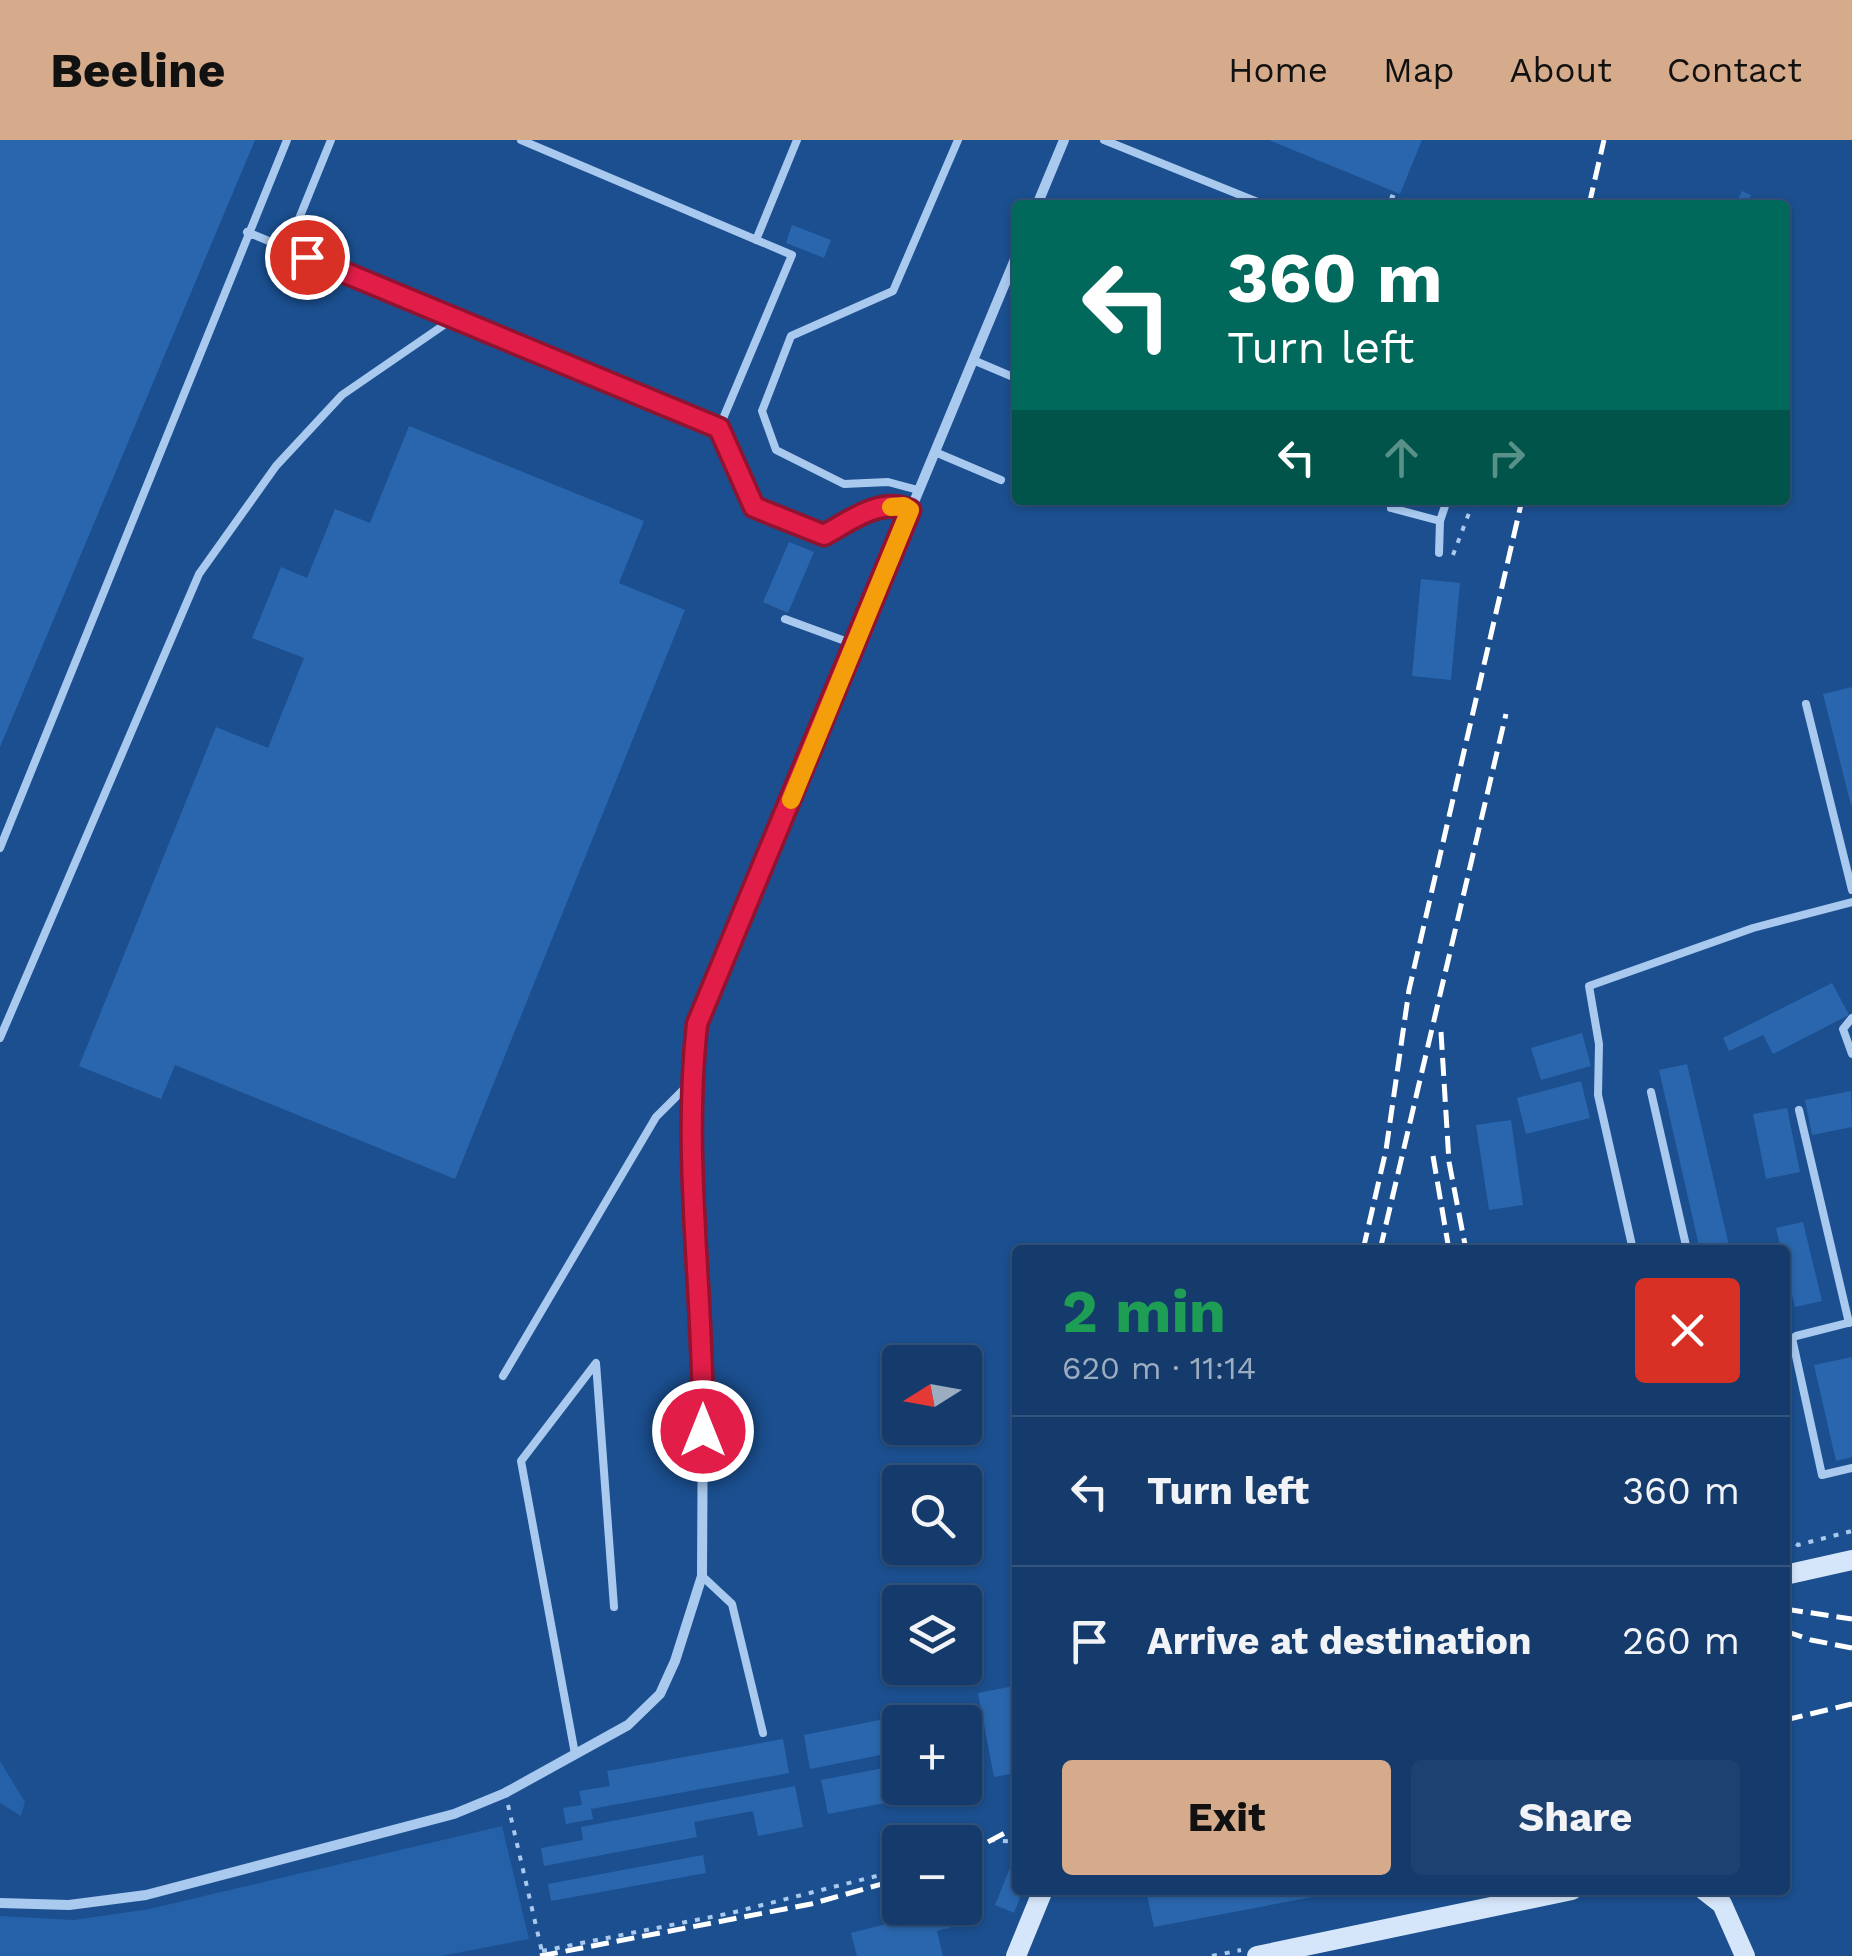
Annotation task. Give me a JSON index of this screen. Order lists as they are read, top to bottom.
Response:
{
  "north": "left",
  "page": {
    "header": "Beeline",
    "nav": [
      "Home",
      "Map",
      "About",
      "Contact"
    ],
    "turn": ["360 m", "Turn left"],
    "heading": ["2 min", "620 m · 11:14"],
    "map_buttons": ["+", "−"],
    "list": [
      {
        "name": "Turn left",
        "value": "360 m"
      },
      {
        "name": "Arrive at destination",
        "value": "260 m"
      }
    ],
    "buttons": ["Exit", "Share"]
  }
}
